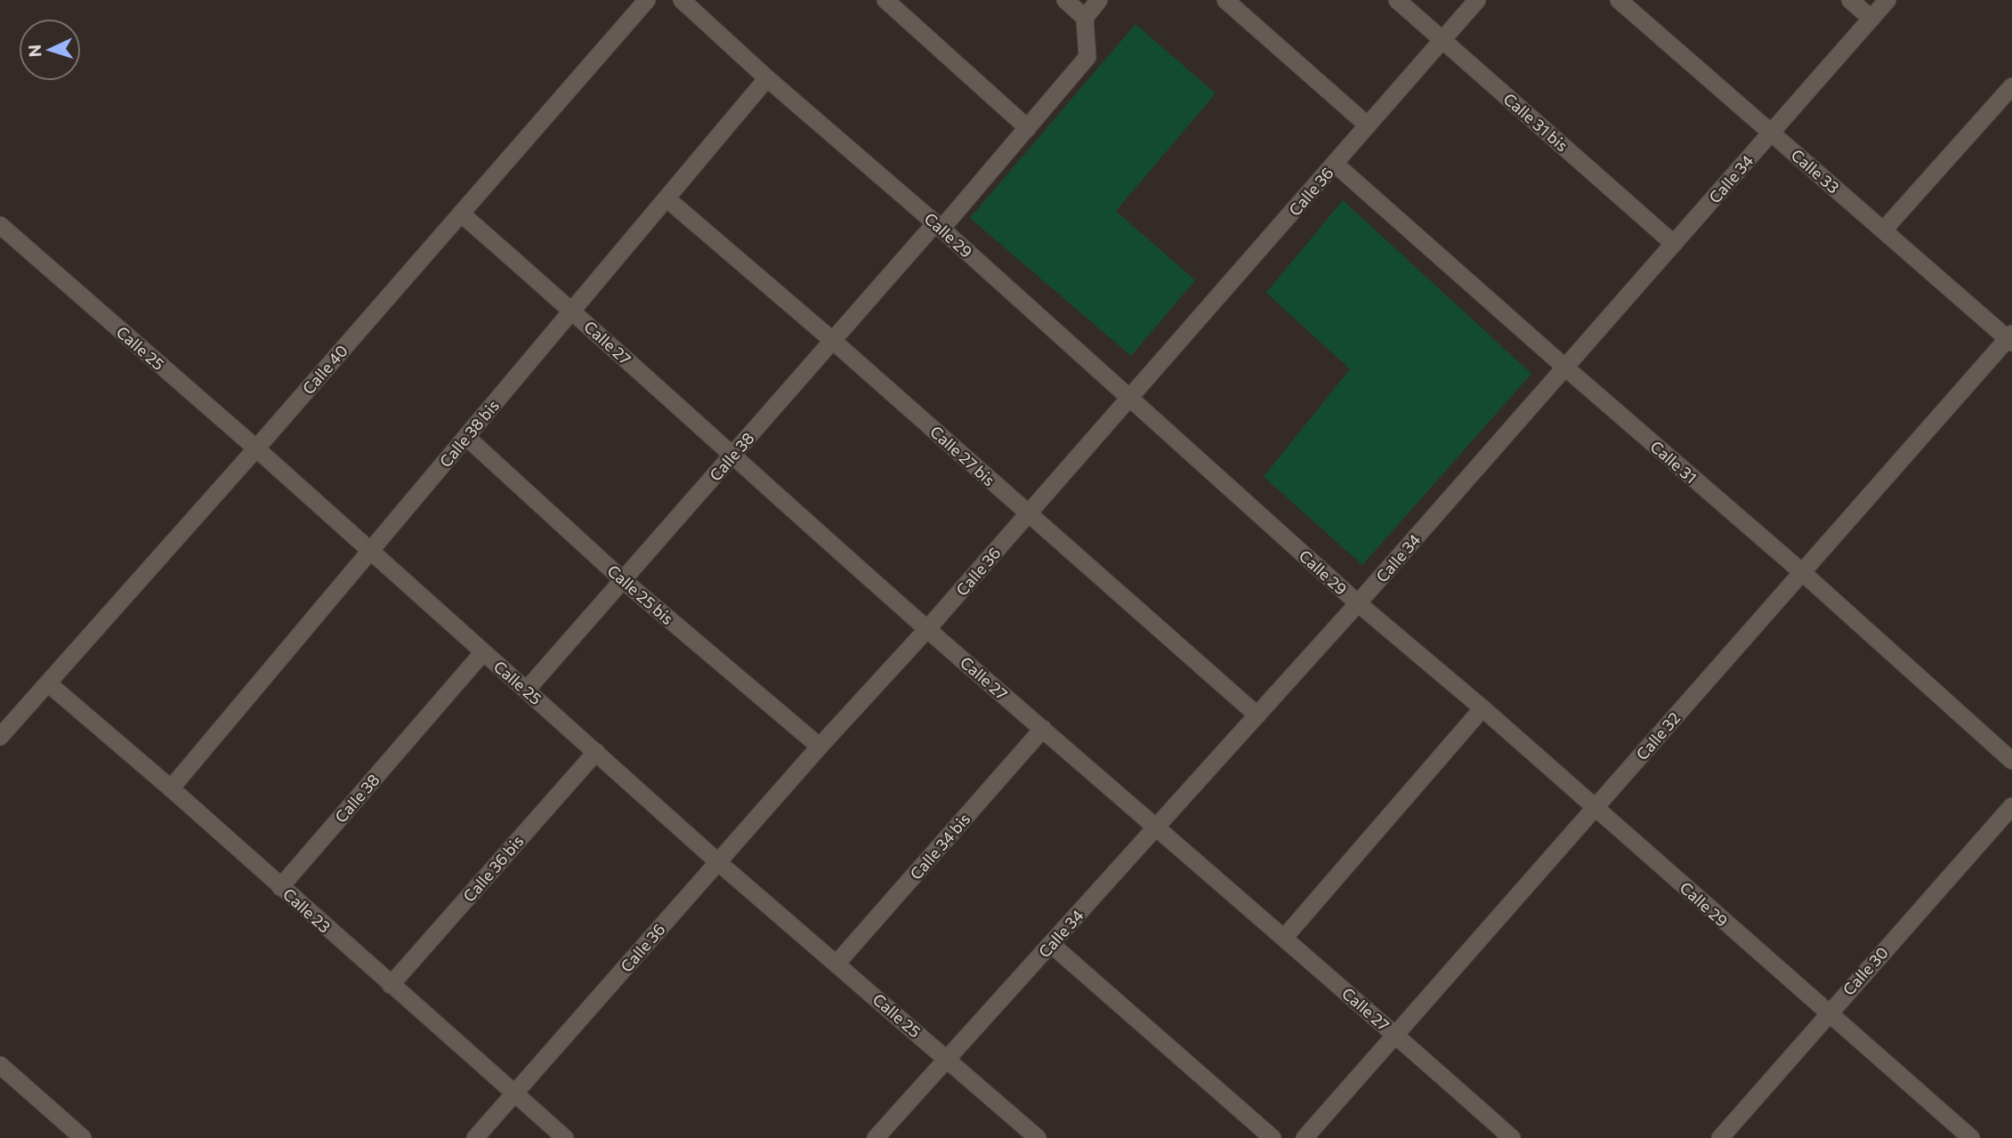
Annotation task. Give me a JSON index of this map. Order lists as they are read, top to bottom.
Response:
{
  "streets": {
    "street": [
      "Calle 31 bis",
      "Calle 33",
      "Calle 34",
      "Calle 36",
      "Calle 29",
      "Calle 27",
      "Calle 25",
      "Calle 40",
      "Calle 38 bis",
      "Calle 27 bis",
      "Calle 38",
      "Calle 31",
      "Calle 25 bis",
      "Calle 32",
      "Calle 34 bis",
      "Calle 36 bis",
      "Calle 23",
      "Calle 30"
    ]
  },
  "crossings": [
    ["Calle 31 bis", "Calle 34"],
    ["Calle 31 bis", "Calle 36"],
    ["Calle 33", "Calle 34"],
    ["Calle 33", "Calle 32"],
    ["Calle 34", "Calle 29"],
    ["Calle 34", "Calle 27"],
    ["Calle 34", "Calle 25"],
    ["Calle 34", "Calle 27 bis"],
    ["Calle 34", "Calle 31"],
    ["Calle 36", "Calle 29"],
    ["Calle 36", "Calle 27"],
    ["Calle 36", "Calle 25"],
    ["Calle 36", "Calle 27 bis"],
    ["Calle 36", "Calle 31"],
    ["Calle 36", "Calle 25 bis"],
    ["Calle 36", "Calle 23"],
    ["Calle 29", "Calle 38 bis"],
    ["Calle 29", "Calle 38"],
    ["Calle 29", "Calle 32"],
    ["Calle 29", "Calle 30"],
    ["Calle 27", "Calle 40"],
    ["Calle 27", "Calle 38 bis"],
    ["Calle 27", "Calle 38"],
    ["Calle 27", "Calle 32"],
    ["Calle 27", "Calle 34 bis"],
    ["Calle 25", "Calle 40"],
    ["Calle 25", "Calle 38 bis"],
    ["Calle 25", "Calle 38"],
    ["Calle 25", "Calle 34 bis"],
    ["Calle 25", "Calle 36 bis"],
    ["Calle 40", "Calle 23"],
    ["Calle 38 bis", "Calle 27 bis"],
    ["Calle 38 bis", "Calle 25 bis"],
    ["Calle 38 bis", "Calle 23"],
    ["Calle 27 bis", "Calle 38"],
    ["Calle 38", "Calle 25 bis"],
    ["Calle 38", "Calle 23"],
    ["Calle 31", "Calle 32"],
    ["Calle 36 bis", "Calle 23"]
  ],
  "north": "left"
}
